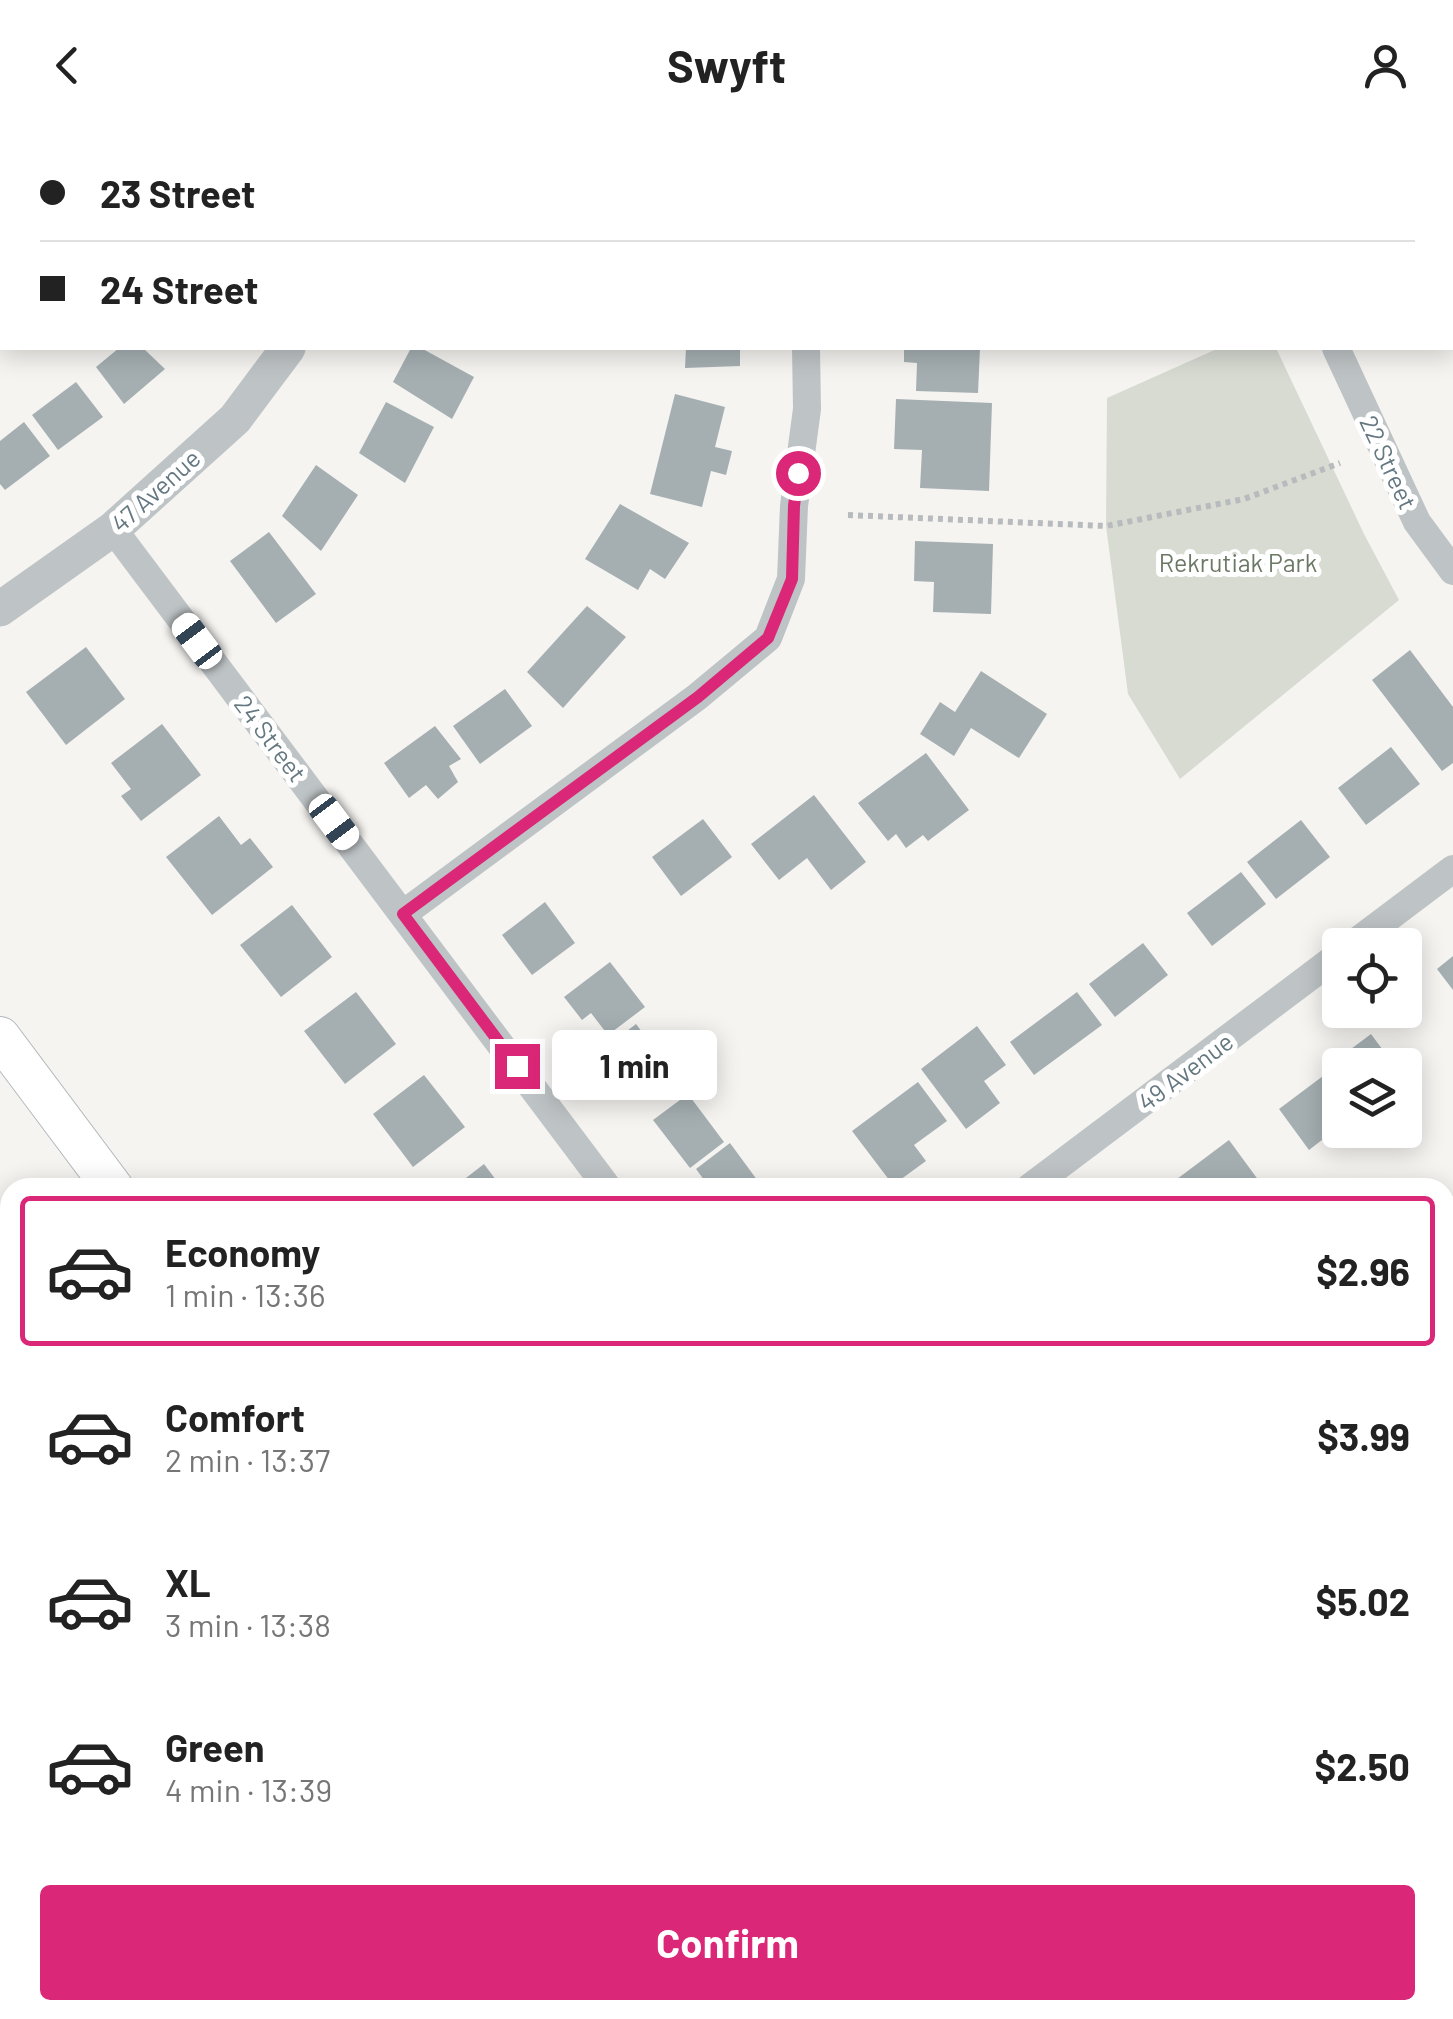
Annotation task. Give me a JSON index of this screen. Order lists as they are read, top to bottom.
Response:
{
  "streets": {
    "street": [
      "22 Street",
      "47 Avenue",
      "24 Street",
      "49 Avenue"
    ]
  },
  "crossings": [
    ["47 Avenue", "24 Street"]
  ],
  "parks": ["Rekrutiak Park"],
  "page": {
    "header": "Swyft",
    "banner": ["23 Street", "24 Street"],
    "bubble": "1 min",
    "list": [
      {
        "name": "Economy",
        "note": "1 min · 13:36",
        "value": "$2.96"
      },
      {
        "name": "Comfort",
        "note": "2 min · 13:37",
        "value": "$3.99"
      },
      {
        "name": "XL",
        "note": "3 min · 13:38",
        "value": "$5.02"
      },
      {
        "name": "Green",
        "note": "4 min · 13:39",
        "value": "$2.50"
      }
    ],
    "buttons": "Confirm"
  }
}
